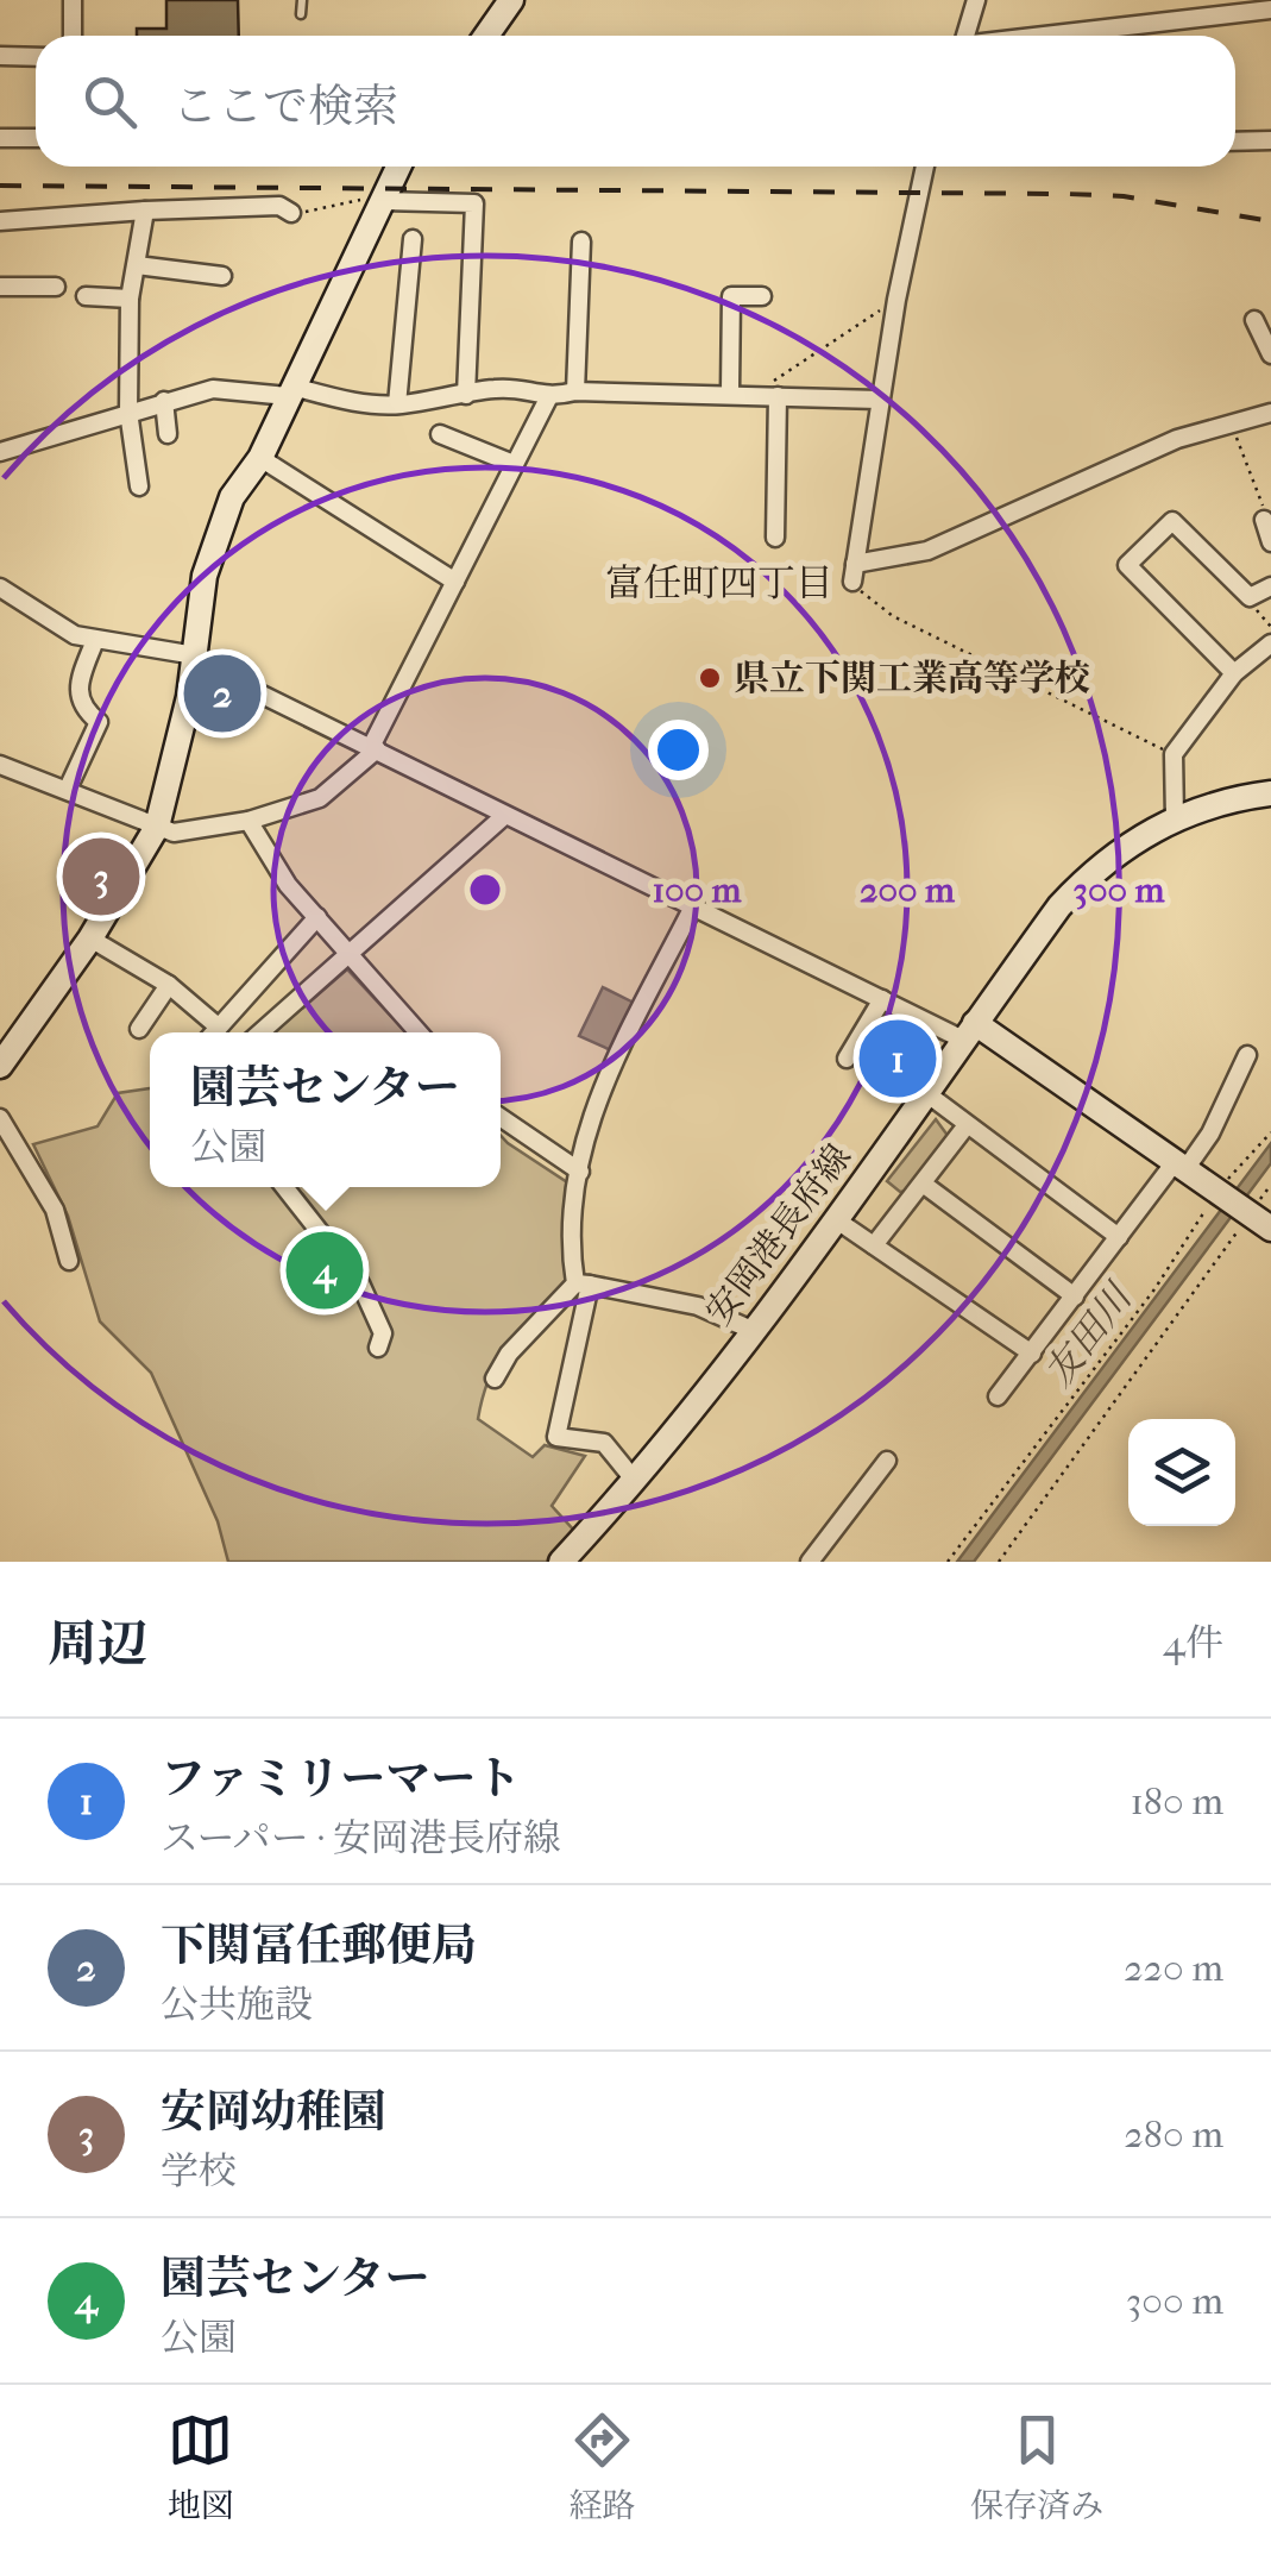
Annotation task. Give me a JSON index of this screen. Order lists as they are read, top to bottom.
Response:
{
  "streets": {
    "street": ["安岡港長府線"]
  },
  "districts": ["富任町四丁目"],
  "water": ["友田川"],
  "places": ["県立下関工業高等学校"],
  "page": {
    "search": "ここで検索",
    "pins": [
      "2",
      "3",
      "1",
      "4"
    ],
    "popup": ["園芸センター", "公園"],
    "heading": ["周辺", "4件"],
    "list": [
      {
        "mark": "1",
        "name": "ファミリーマート",
        "note": "スーパー · 安岡港長府線",
        "value": "180 m"
      },
      {
        "mark": "2",
        "name": "下関冨任郵便局",
        "note": "公共施設",
        "value": "220 m"
      },
      {
        "mark": "3",
        "name": "安岡幼稚園",
        "note": "学校",
        "value": "280 m"
      },
      {
        "mark": "4",
        "name": "園芸センター",
        "note": "公園",
        "value": "300 m"
      }
    ],
    "nav": ["地図", "経路", "保存済み"]
  },
  "rings": ["100 m", "200 m", "300 m"]
}
